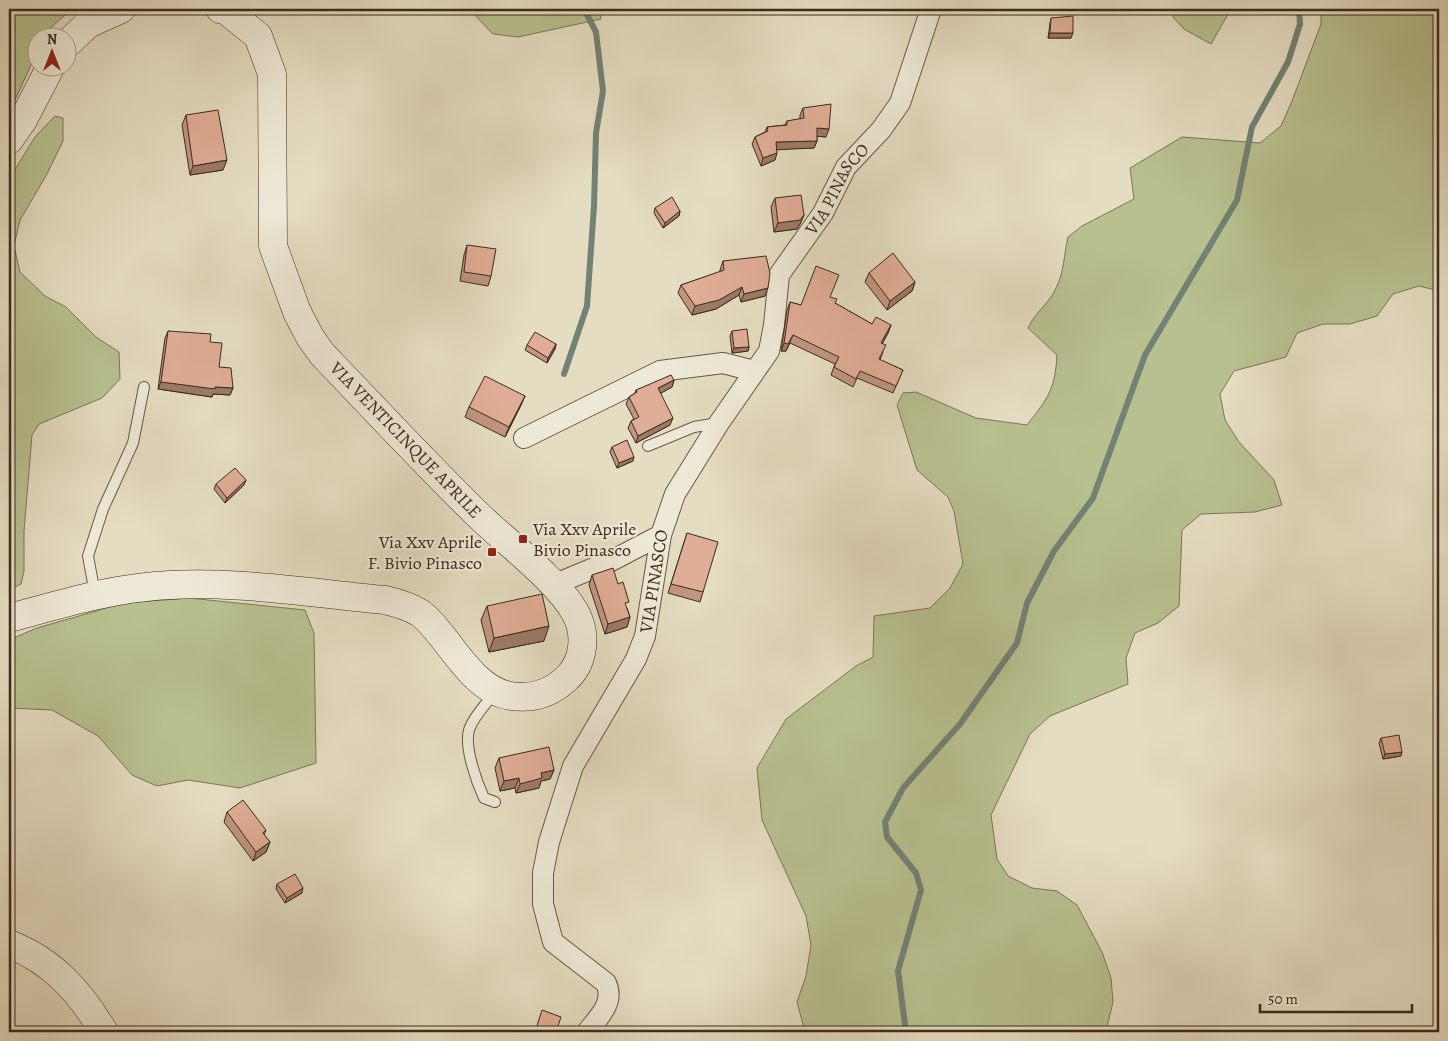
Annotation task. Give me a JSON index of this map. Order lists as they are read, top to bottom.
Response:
{
  "streets": {
    "main road": ["VIA VENTICINQUE APRILE"],
    "street": ["VIA PINASCO"]
  },
  "places": {
    "transit": ["Via Xxv Aprile Bivio Pinasco", "Via Xxv Aprile F. Bivio Pinasco"]
  },
  "scale_bar": "50 m",
  "north": "top"
}
